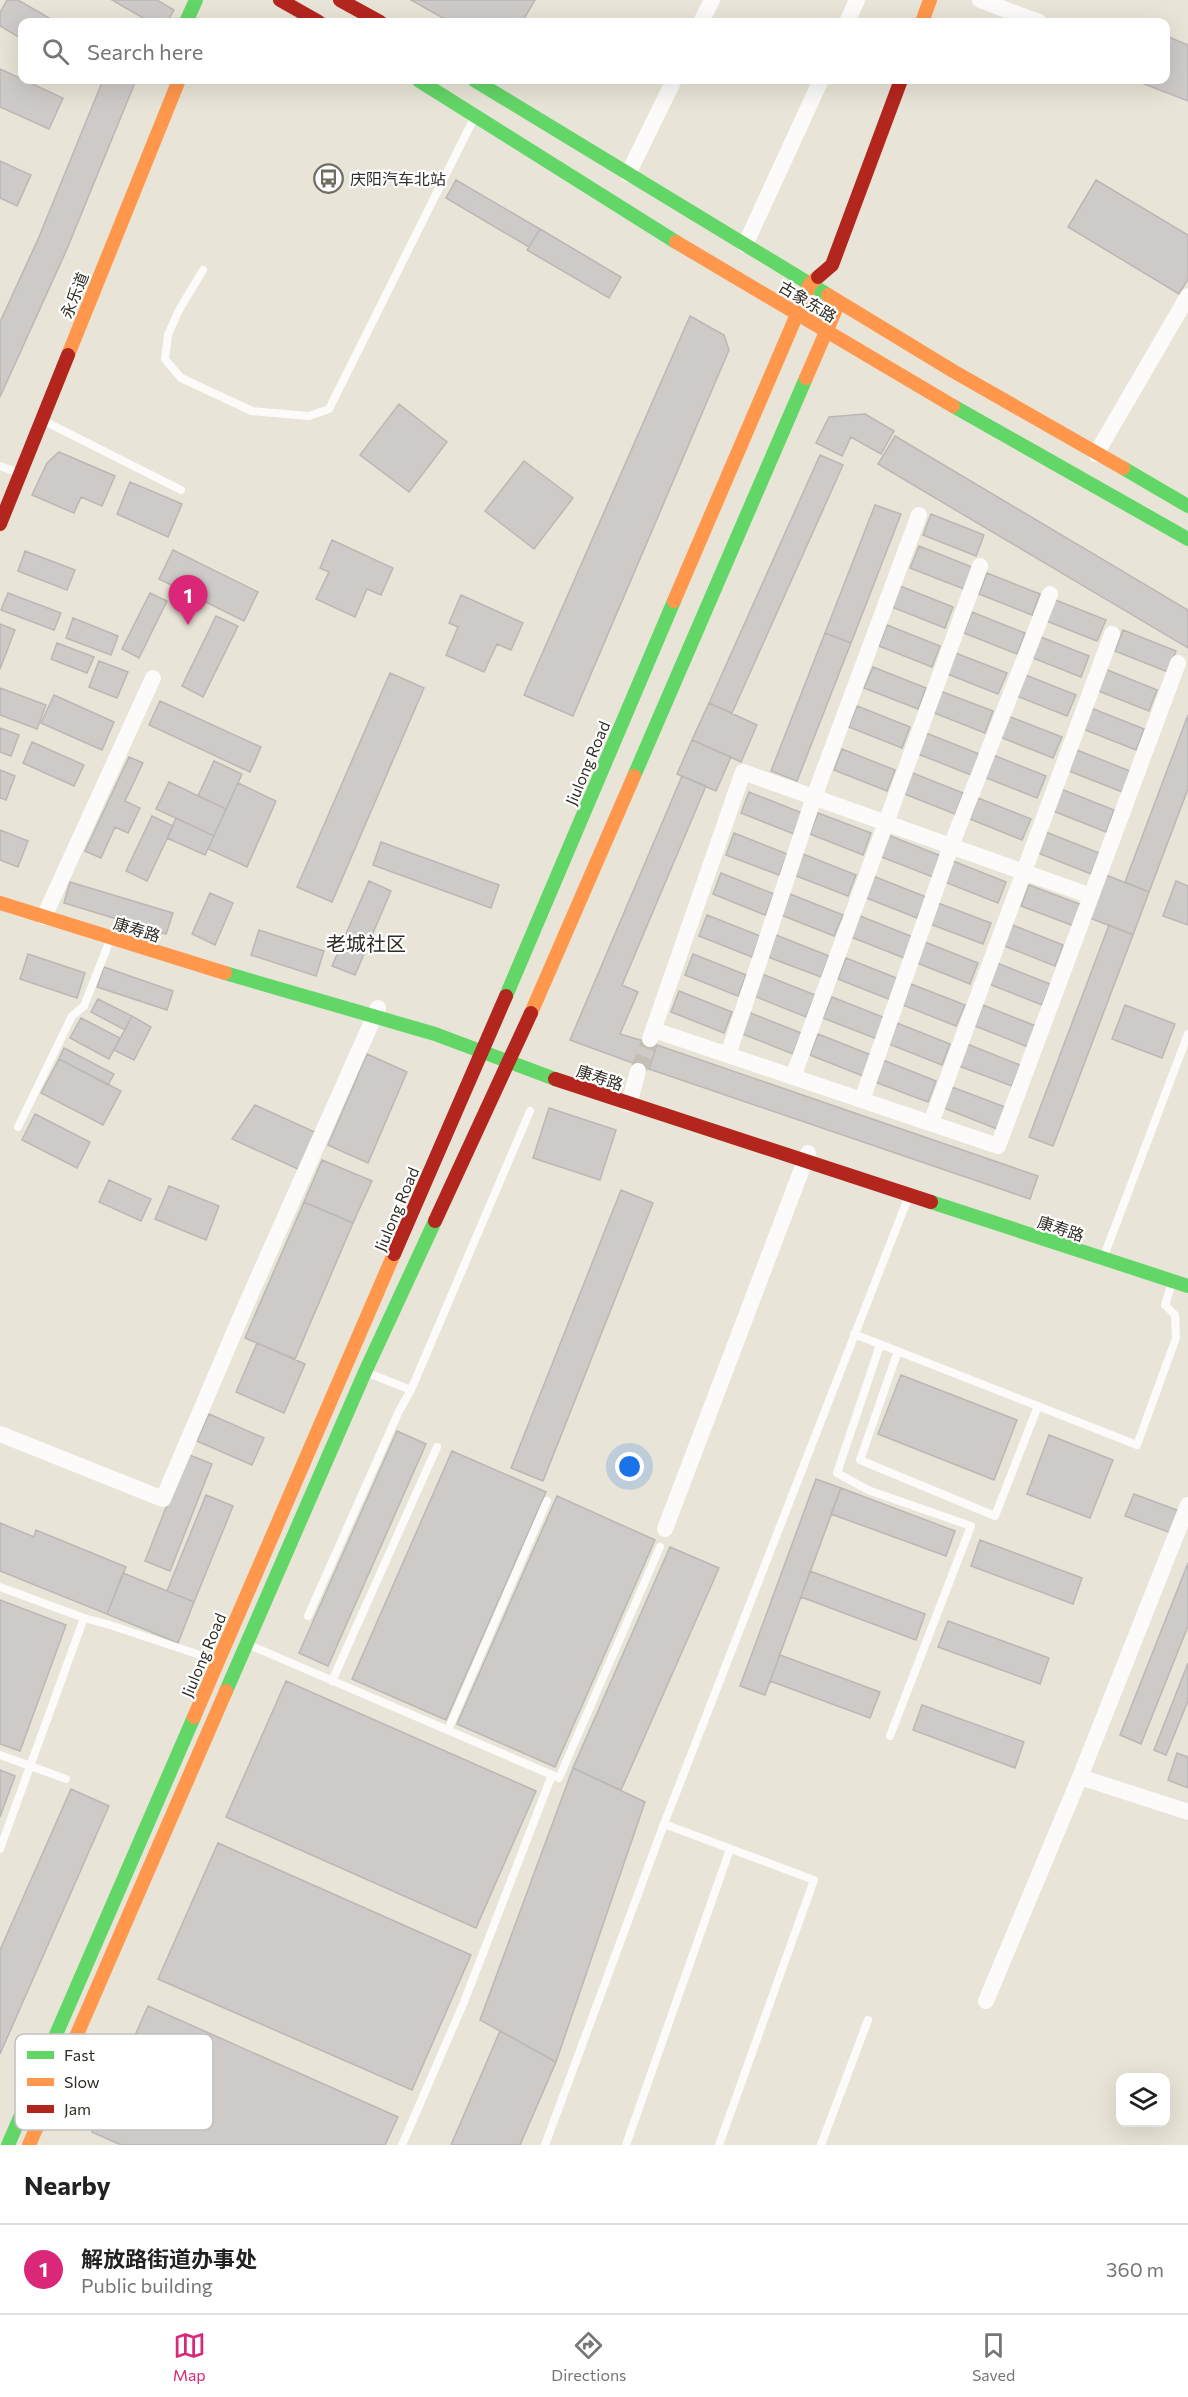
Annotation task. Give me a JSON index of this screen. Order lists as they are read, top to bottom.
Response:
{
  "streets": {
    "main road": [
      "永乐道",
      "古象东路",
      "Jiulong Road",
      "康寿路"
    ]
  },
  "crossings": [
    ["古象东路", "Jiulong Road"],
    ["Jiulong Road", "康寿路"]
  ],
  "districts": ["老城社区"],
  "places": {
    "bus stop": ["庆阳汽车北站"]
  },
  "legend": ["Fast", "Slow", "Jam"],
  "page": {
    "search": "Search here",
    "pins": "1",
    "heading": "Nearby",
    "list": [
      {
        "mark": "1",
        "name": "解放路街道办事处",
        "note": "Public building",
        "value": "360 m"
      }
    ],
    "nav": ["Map", "Directions", "Saved"]
  }
}
